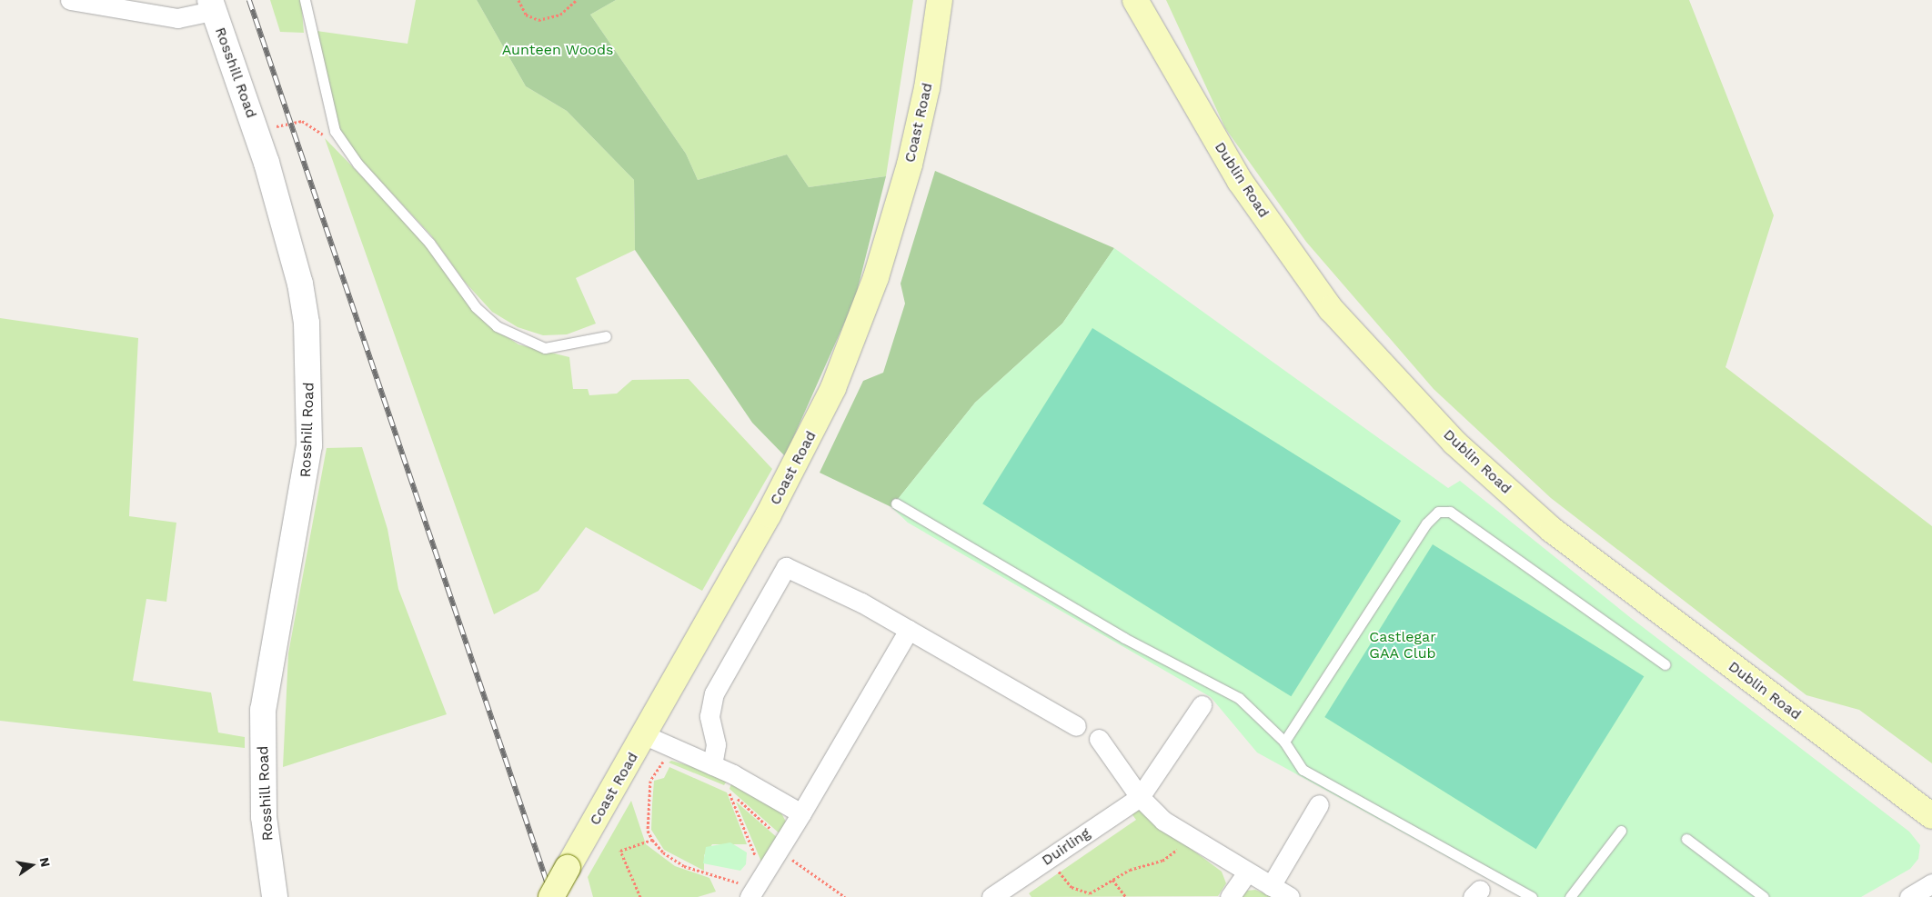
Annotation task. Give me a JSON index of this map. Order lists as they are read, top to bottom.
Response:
{
  "streets": {
    "main road": ["Coast Road", "Dublin Road"],
    "street": ["Rosshill Road", "Duirling"]
  },
  "parks": ["Aunteen Woods", "Castlegar GAA Club"],
  "north": "right"
}
